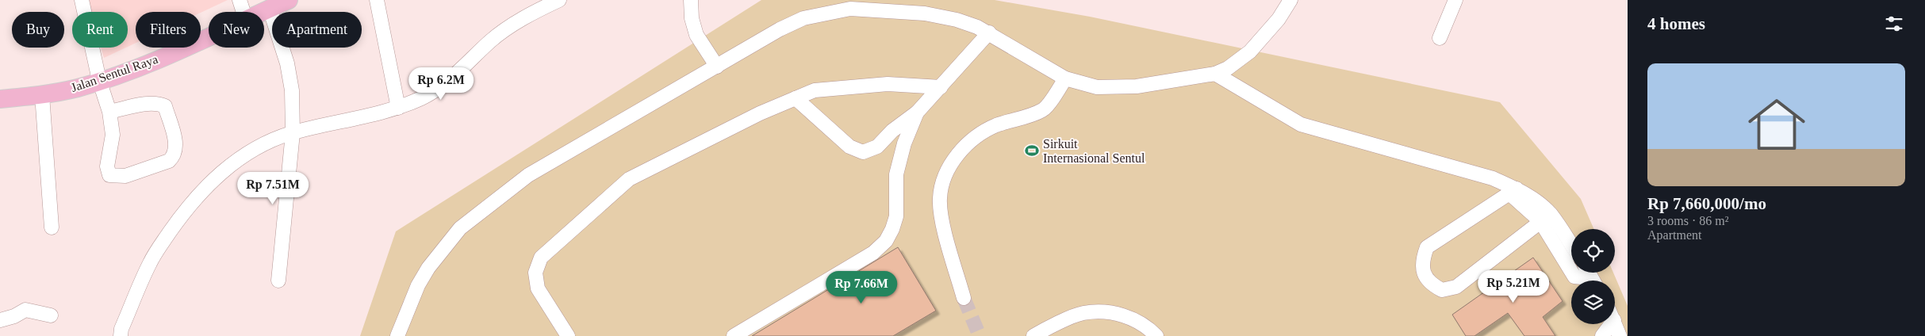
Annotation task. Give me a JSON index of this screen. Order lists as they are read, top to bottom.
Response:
{
  "streets": {
    "main road": ["Jalan Sentul Raya"]
  },
  "places": {
    "sports": ["Sirkuit Internasional Sentul"]
  },
  "page": {
    "heading": "4 homes",
    "chip": [
      "Buy",
      "Rent",
      "Filters",
      "New",
      "Apartment"
    ],
    "list": [
      {
        "name": "Rp 7,660,000/mo",
        "note": "3 rooms · 86 m² · Apartment"
      }
    ],
    "price": [
      "Rp 6.2M",
      "Rp 7.51M",
      "Rp 5.21M",
      "Rp 7.66M"
    ]
  }
}
